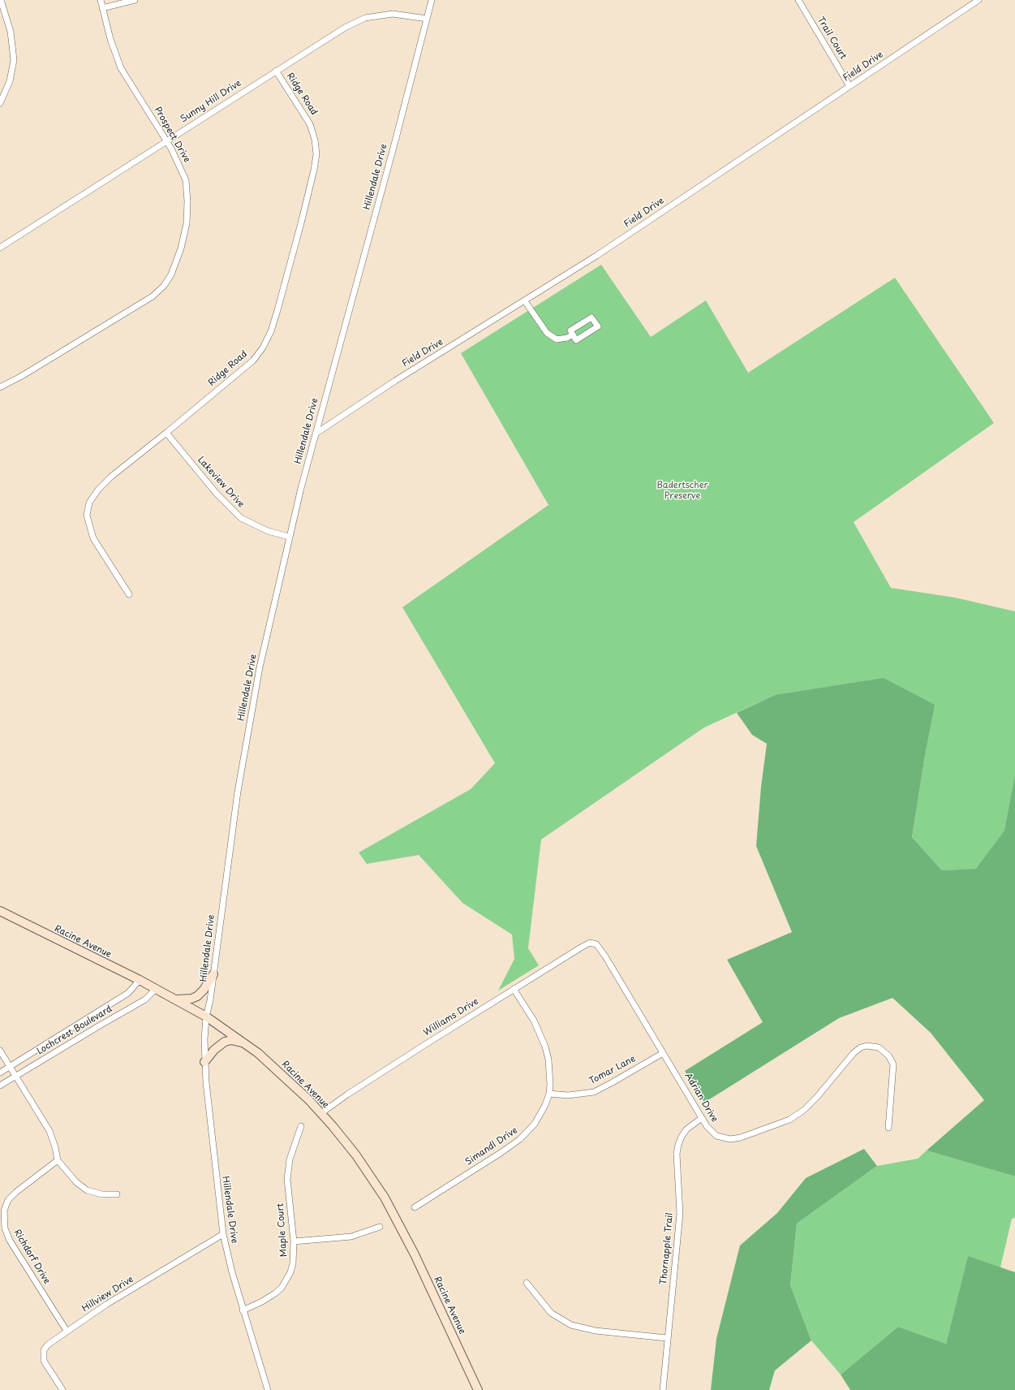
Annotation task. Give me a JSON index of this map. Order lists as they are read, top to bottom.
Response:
{
  "streets": {
    "main road": ["Racine Avenue"],
    "street": [
      "Trail Court",
      "Field Drive",
      "Ridge Road",
      "Sunny Hill Drive",
      "Prospect Drive",
      "Hillendale Drive",
      "Lakeview Drive",
      "Williams Drive",
      "Lochcrest Boulevard",
      "Tomar Lane",
      "Adrian Drive",
      "Simandl Drive",
      "Maple Court",
      "Thornapple Trail",
      "Richdorf Drive",
      "Hillview Drive"
    ]
  },
  "crossings": [
    ["Trail Court", "Field Drive"],
    ["Field Drive", "Hillendale Drive"],
    ["Ridge Road", "Sunny Hill Drive"],
    ["Ridge Road", "Lakeview Drive"],
    ["Sunny Hill Drive", "Prospect Drive"],
    ["Sunny Hill Drive", "Hillendale Drive"],
    ["Hillendale Drive", "Lakeview Drive"],
    ["Hillendale Drive", "Racine Avenue"],
    ["Hillendale Drive", "Maple Court"],
    ["Hillendale Drive", "Hillview Drive"],
    ["Racine Avenue", "Williams Drive"],
    ["Racine Avenue", "Lochcrest Boulevard"],
    ["Williams Drive", "Adrian Drive"],
    ["Williams Drive", "Simandl Drive"],
    ["Tomar Lane", "Adrian Drive"],
    ["Tomar Lane", "Simandl Drive"],
    ["Adrian Drive", "Thornapple Trail"],
    ["Richdorf Drive", "Hillview Drive"]
  ],
  "parks": ["Badertscher Preserve"]
}
